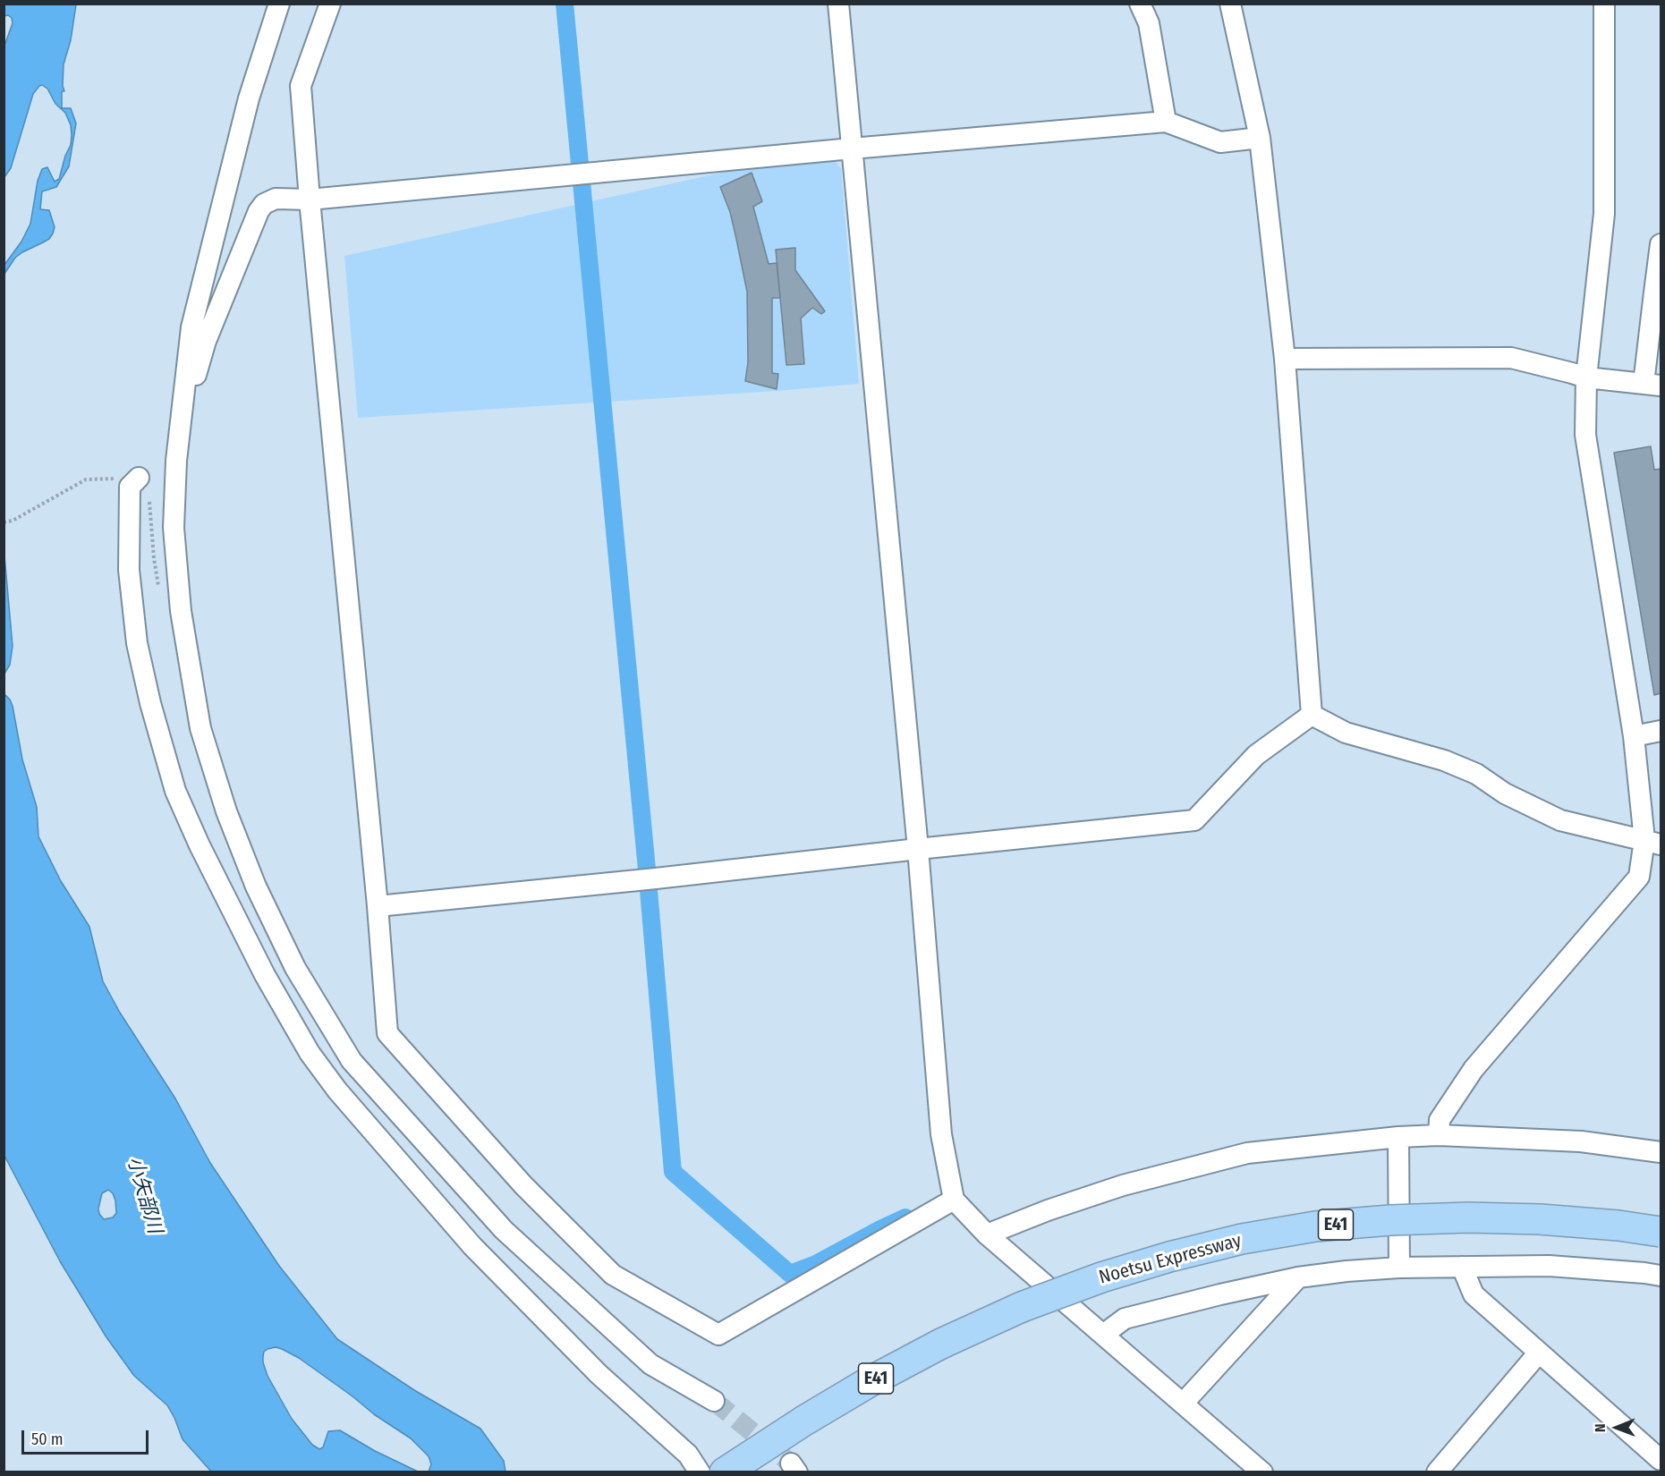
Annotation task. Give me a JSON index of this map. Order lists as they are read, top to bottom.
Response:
{
  "streets": {
    "highway": ["E41", "Noetsu Expressway"]
  },
  "water": ["小矢部川"],
  "scale_bar": "50 m",
  "north": "left"
}
